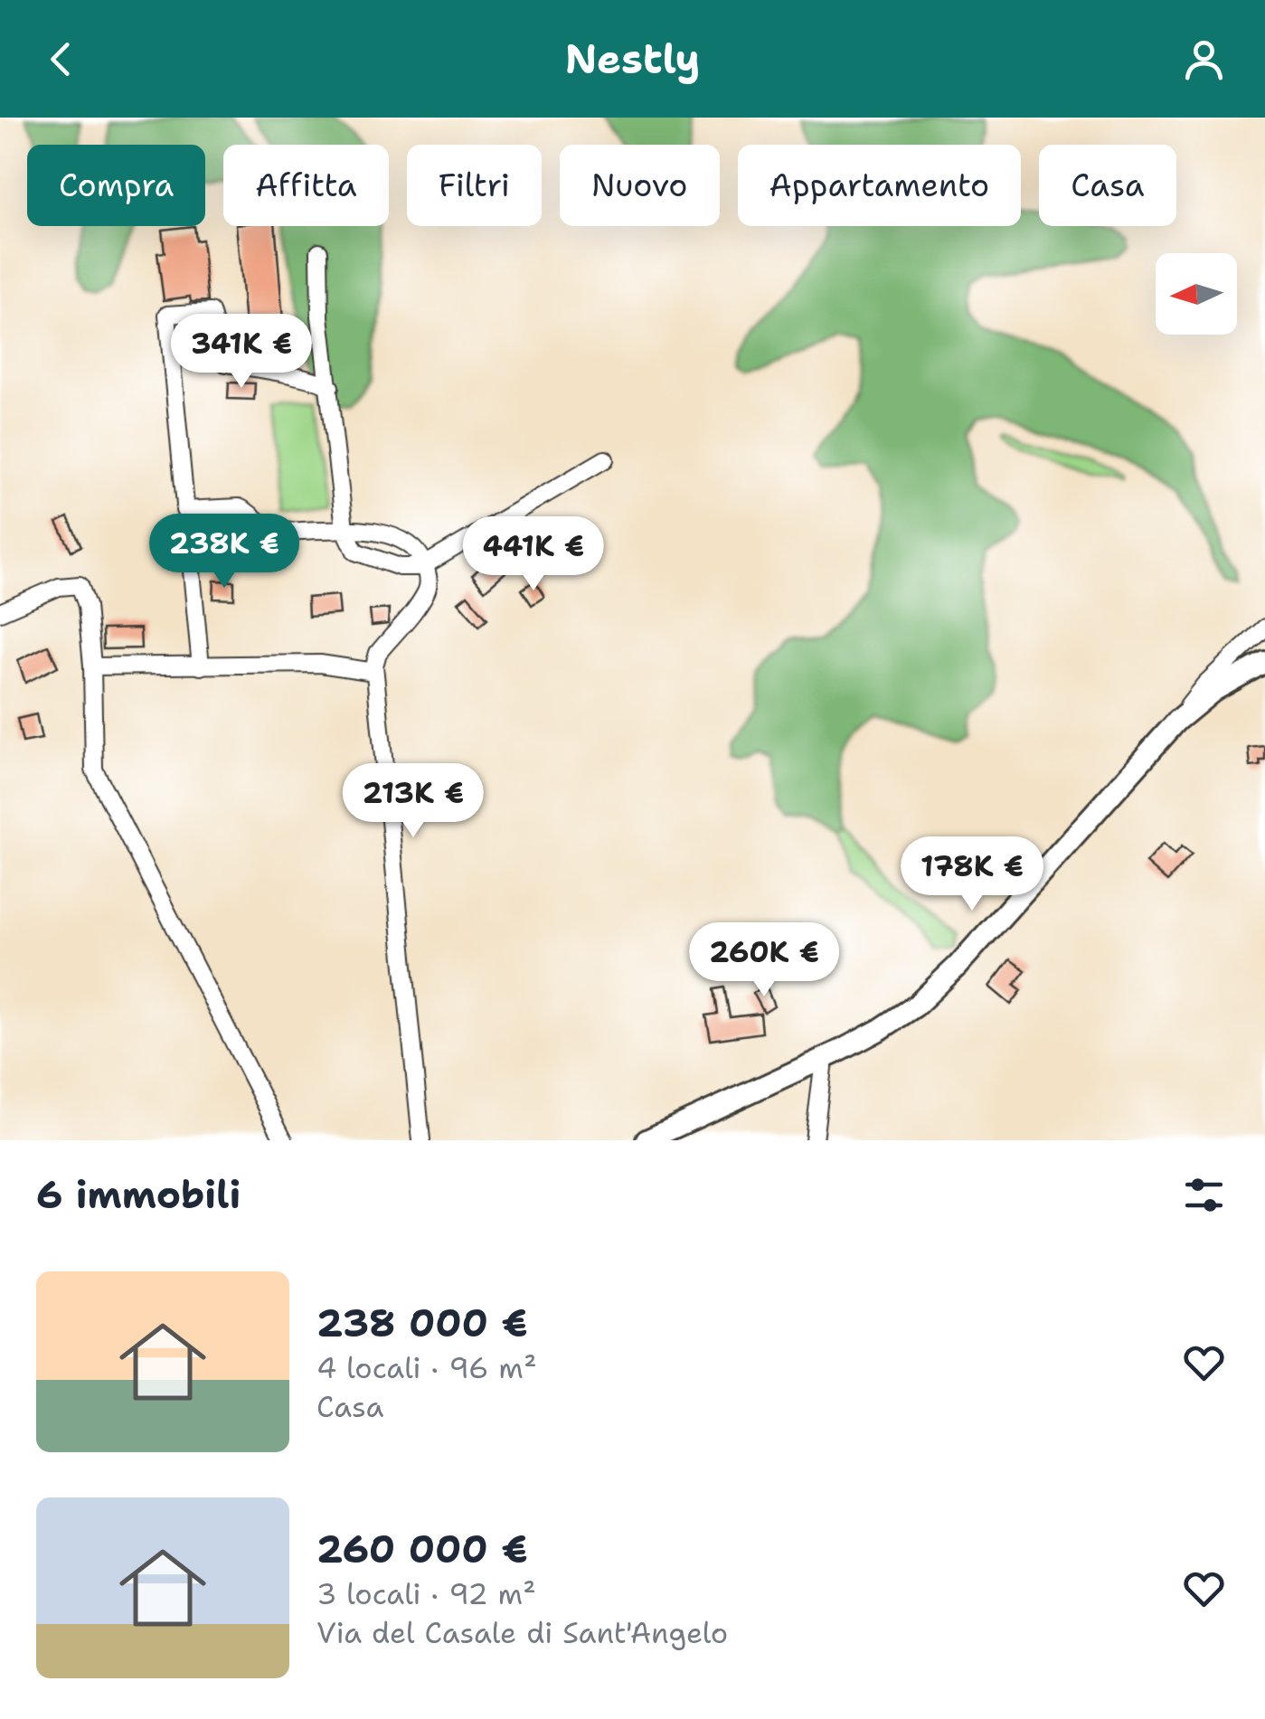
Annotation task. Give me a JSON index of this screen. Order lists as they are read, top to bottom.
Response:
{
  "north": "left",
  "page": {
    "header": "Nestly",
    "chip": [
      "Compra",
      "Affitta",
      "Filtri",
      "Nuovo",
      "Appartamento",
      "Casa"
    ],
    "price": [
      "341K €",
      "238K €",
      "441K €",
      "213K €",
      "178K €",
      "260K €"
    ],
    "heading": "6 immobili",
    "list": [
      {
        "name": "238 000 €",
        "note": "4 locali · 96 m² · Casa"
      },
      {
        "name": "260 000 €",
        "note": "3 locali · 92 m² · Via del Casale di Sant'Angelo"
      }
    ]
  }
}
